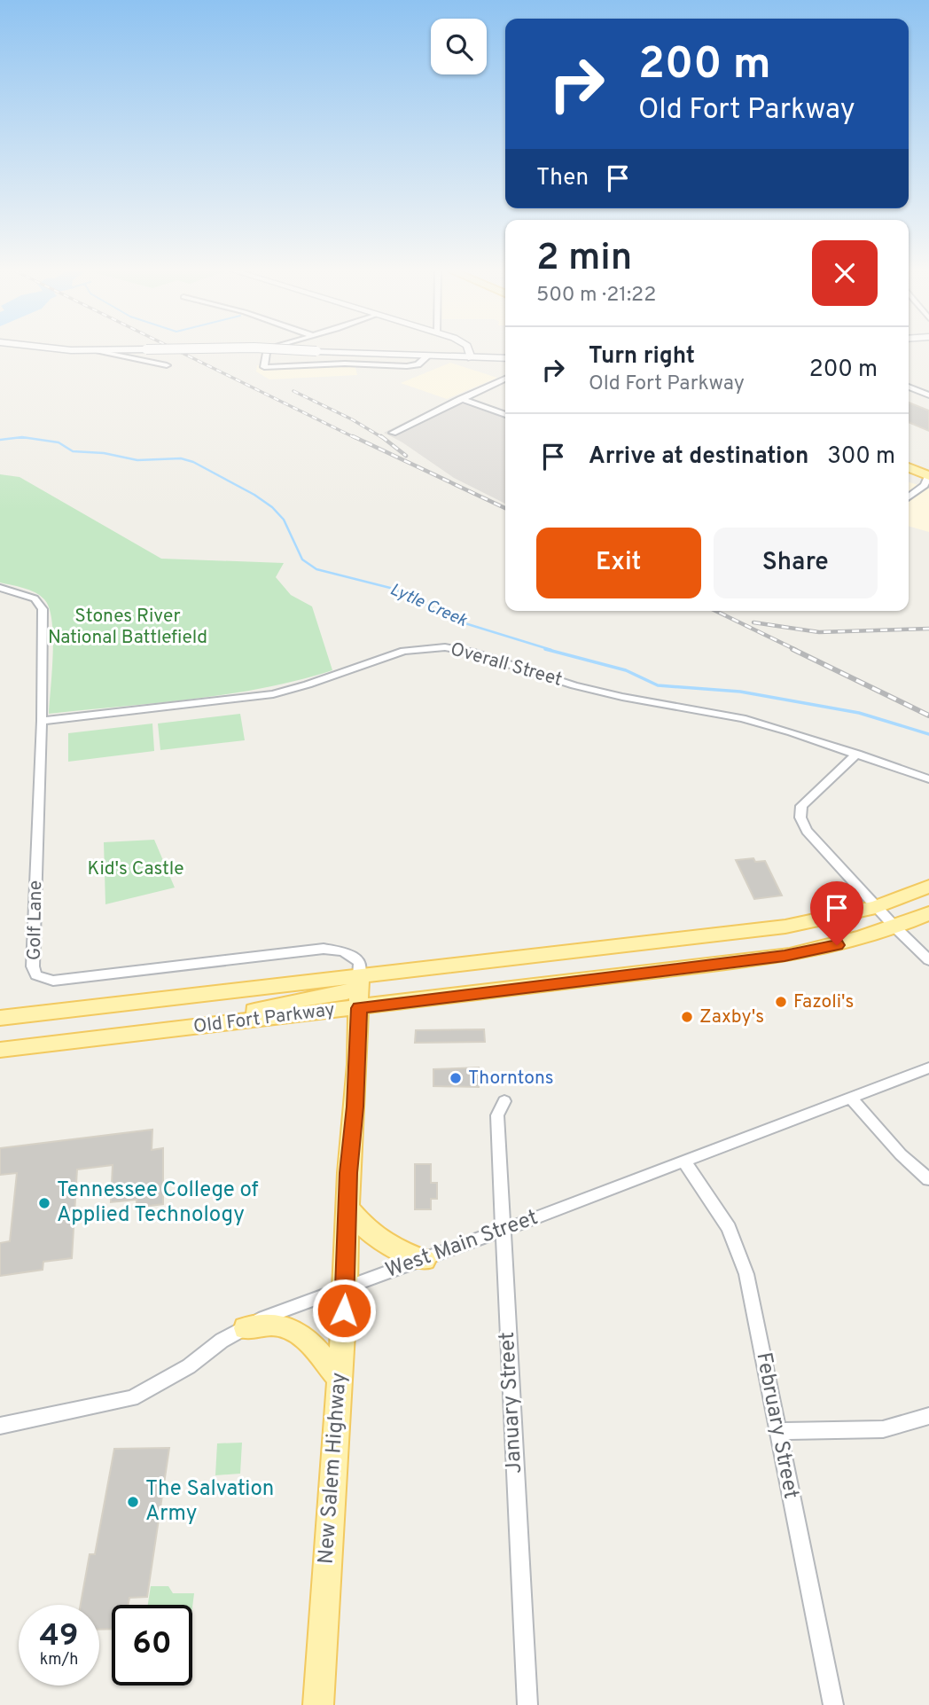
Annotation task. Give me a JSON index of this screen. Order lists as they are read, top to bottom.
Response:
{
  "streets": {
    "main road": ["Old Fort Parkway", "New Salem Highway"],
    "street": [
      "Overall Street",
      "Golf Lane",
      "West Main Street",
      "January Street",
      "February Street"
    ]
  },
  "crossings": [
    ["Overall Street", "Golf Lane"],
    ["Golf Lane", "Old Fort Parkway"],
    ["Golf Lane", "New Salem Highway"],
    ["Old Fort Parkway", "New Salem Highway"],
    ["West Main Street", "January Street"],
    ["West Main Street", "February Street"],
    ["West Main Street", "New Salem Highway"]
  ],
  "water": ["Lytle Creek"],
  "parks": ["Stones River National Battlefield", "Kid's Castle"],
  "places": [
    "Fazoli's",
    "Zaxby's",
    "Thorntons",
    "Tennessee College of Applied Technology",
    "The Salvation Army"
  ],
  "page": {
    "turn": ["200 m", "Old Fort Parkway"],
    "then": "Then",
    "heading": ["2 min", "500 m · 21:22"],
    "list": [
      {
        "name": "Turn right",
        "note": "Old Fort Parkway",
        "value": "200 m"
      },
      {
        "name": "Arrive at destination",
        "value": "300 m"
      }
    ],
    "buttons": ["Exit", "Share"],
    "speed": "49 km/h",
    "limit": "60"
  }
}
